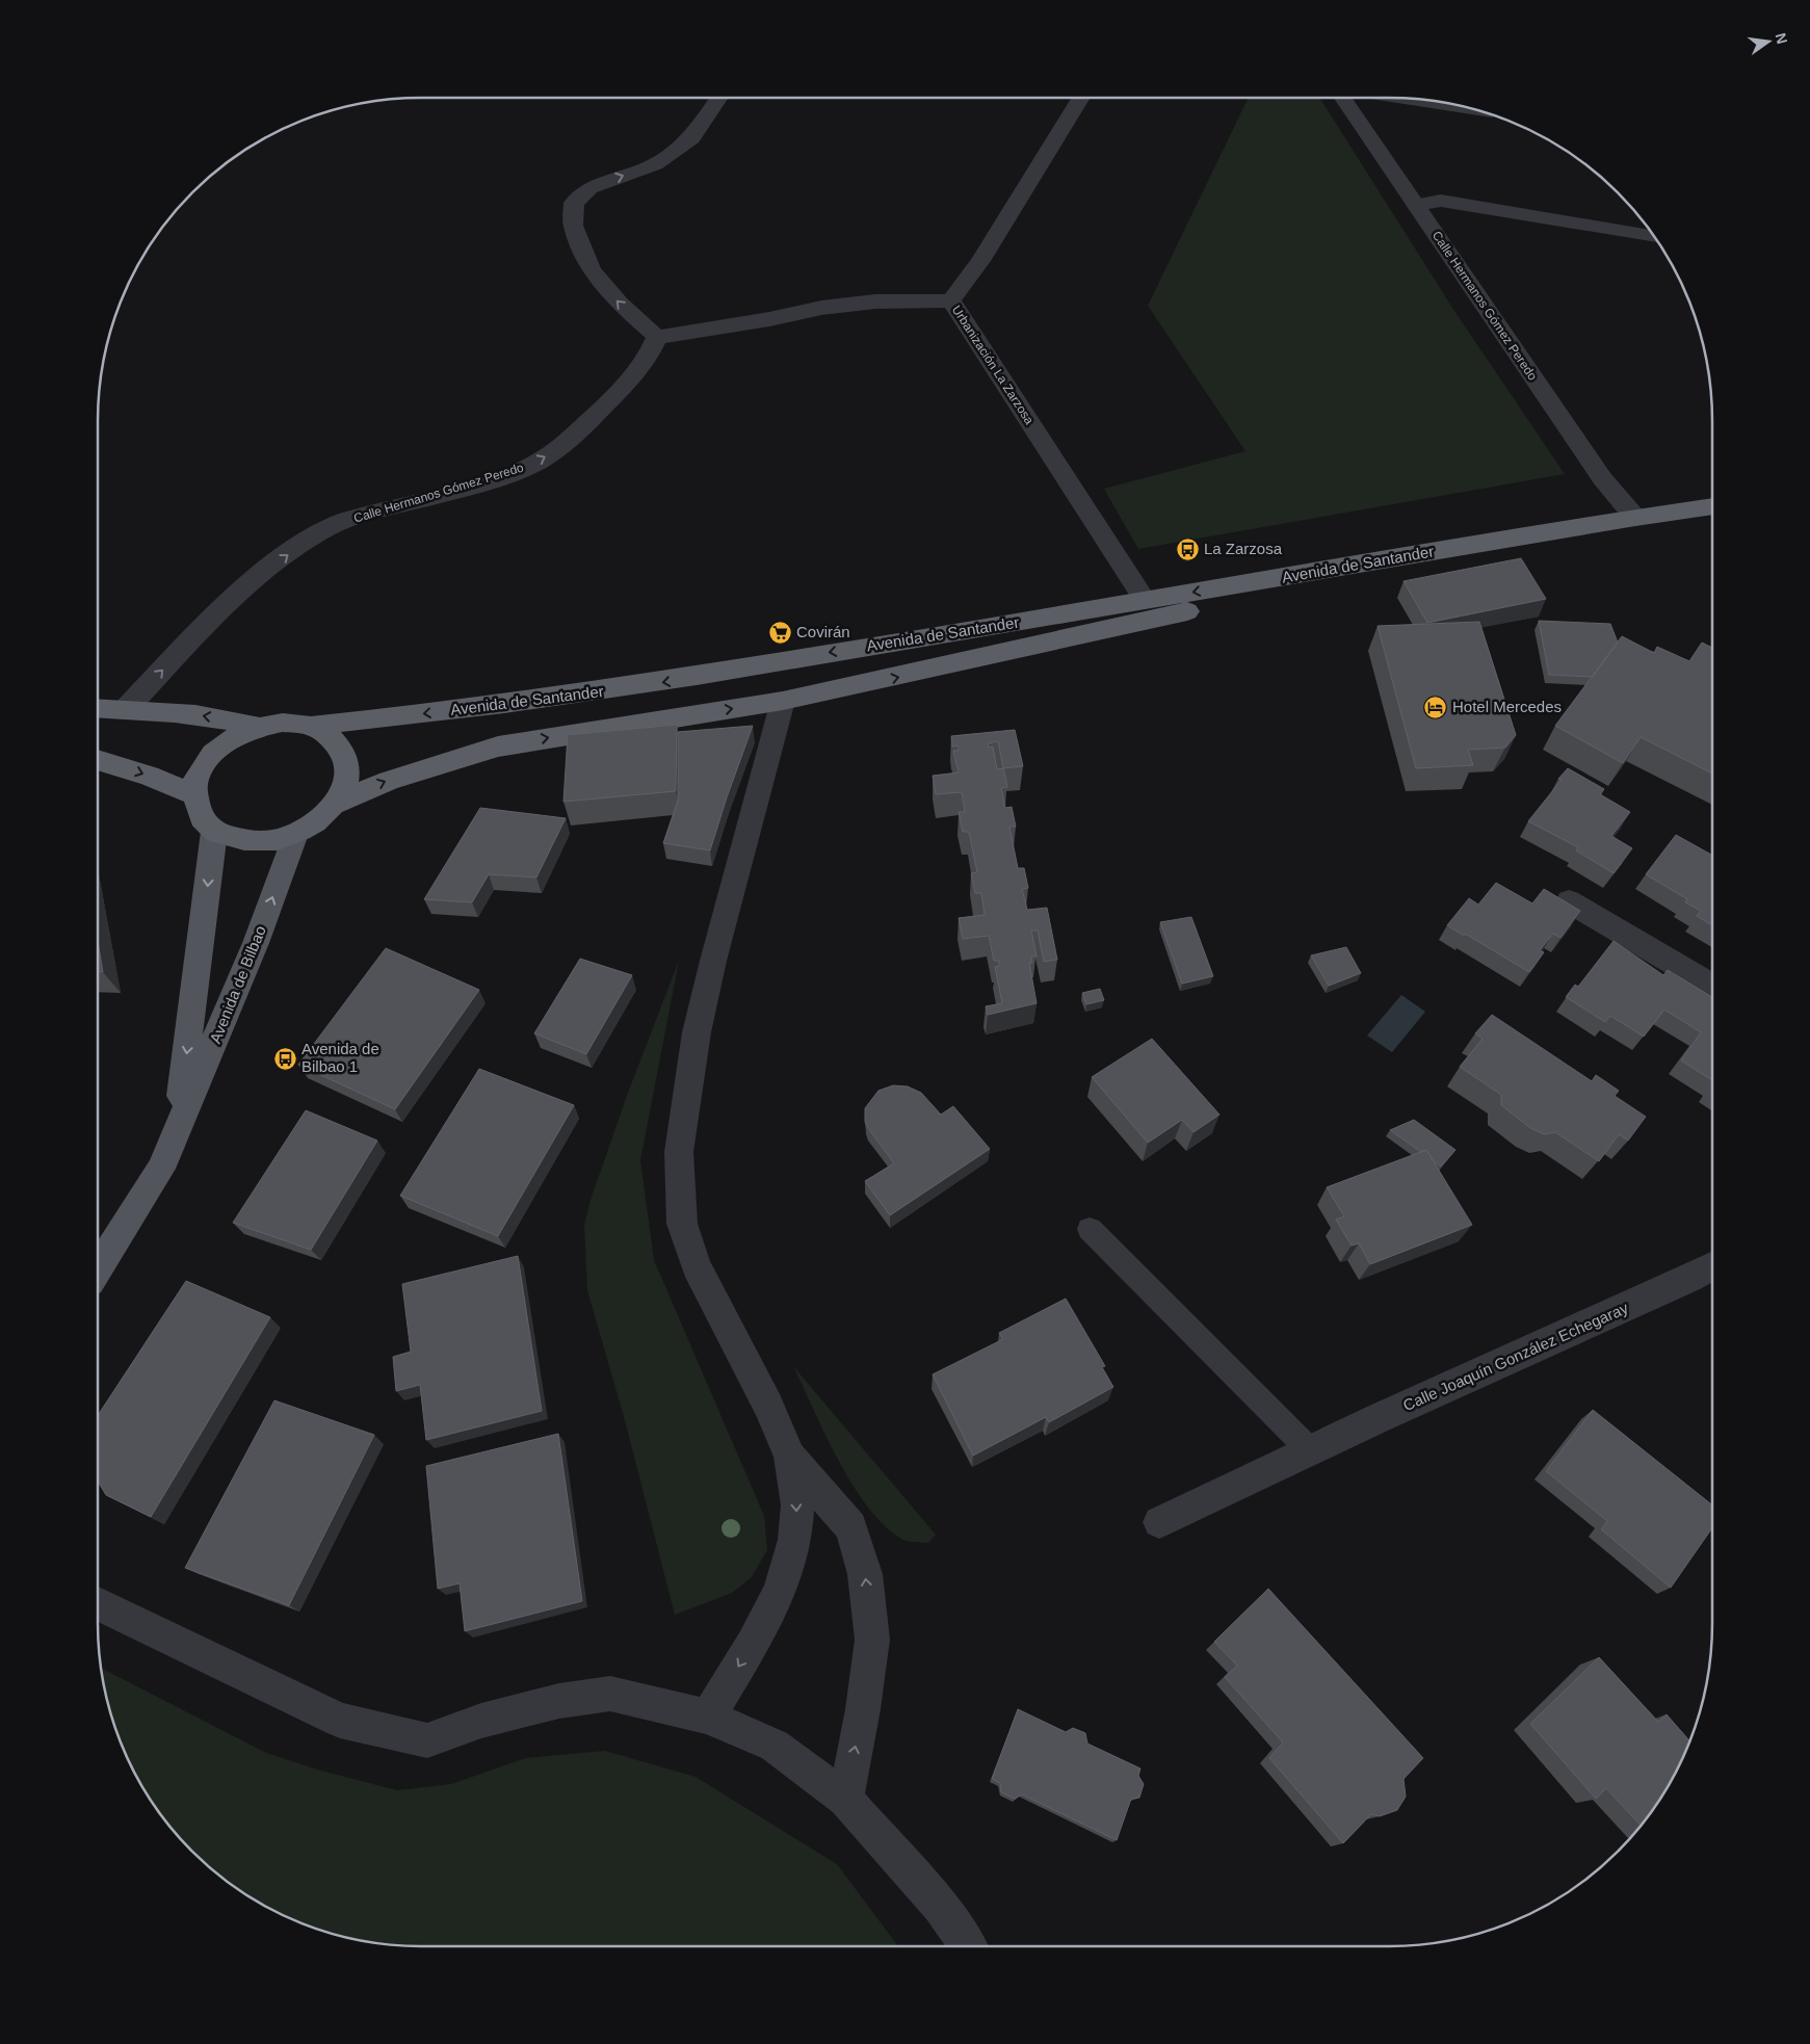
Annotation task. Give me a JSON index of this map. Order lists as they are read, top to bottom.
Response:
{
  "streets": {
    "highway": ["Avenida de Santander"],
    "main road": ["Avenida de Bilbao"],
    "street": ["Calle Hermanos Gómez Peredo", "Urbanización La Zarzosa", "Calle Joaquín González Echegaray"]
  },
  "crossings": [
    ["Calle Hermanos Gómez Peredo", "Urbanización La Zarzosa"],
    ["Calle Hermanos Gómez Peredo", "Avenida de Santander"],
    ["Urbanización La Zarzosa", "Avenida de Santander"],
    ["Avenida de Santander", "Avenida de Bilbao"]
  ],
  "one_way": ["Calle Hermanos Gómez Peredo"],
  "places": {
    "bus stop": ["La Zarzosa", "Avenida de Bilbao 1"],
    "supermarket": ["Covirán"],
    "hotel": ["Hotel Mercedes"]
  },
  "north": "right"
}
